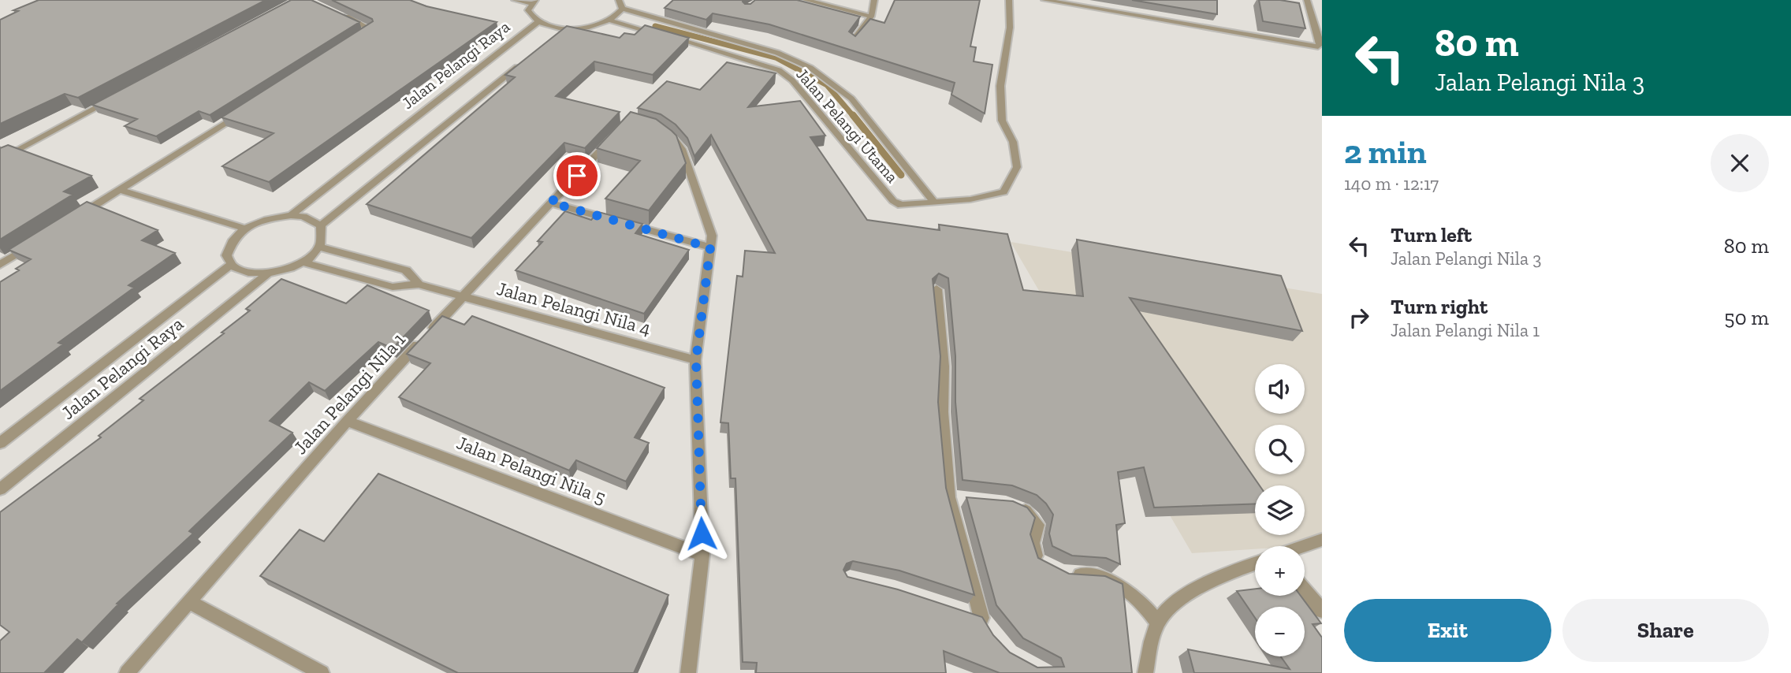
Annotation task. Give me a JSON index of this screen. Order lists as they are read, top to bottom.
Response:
{
  "streets": {
    "street": [
      "Jalan Pelangi Raya",
      "Jalan Pelangi Utama",
      "Jalan Pelangi Nila 4",
      "Jalan Pelangi Nila 1",
      "Jalan Pelangi Nila 5"
    ]
  },
  "crossings": [
    ["Jalan Pelangi Nila 4", "Jalan Pelangi Nila 1"],
    ["Jalan Pelangi Nila 1", "Jalan Pelangi Nila 5"]
  ],
  "page": {
    "turn": ["80 m", "Jalan Pelangi Nila 3"],
    "heading": ["2 min", "140 m · 12:17"],
    "list": [
      {
        "name": "Turn left",
        "note": "Jalan Pelangi Nila 3",
        "value": "80 m"
      },
      {
        "name": "Turn right",
        "note": "Jalan Pelangi Nila 1",
        "value": "50 m"
      }
    ],
    "map_buttons": ["+", "−"],
    "buttons": ["Exit", "Share"]
  }
}
